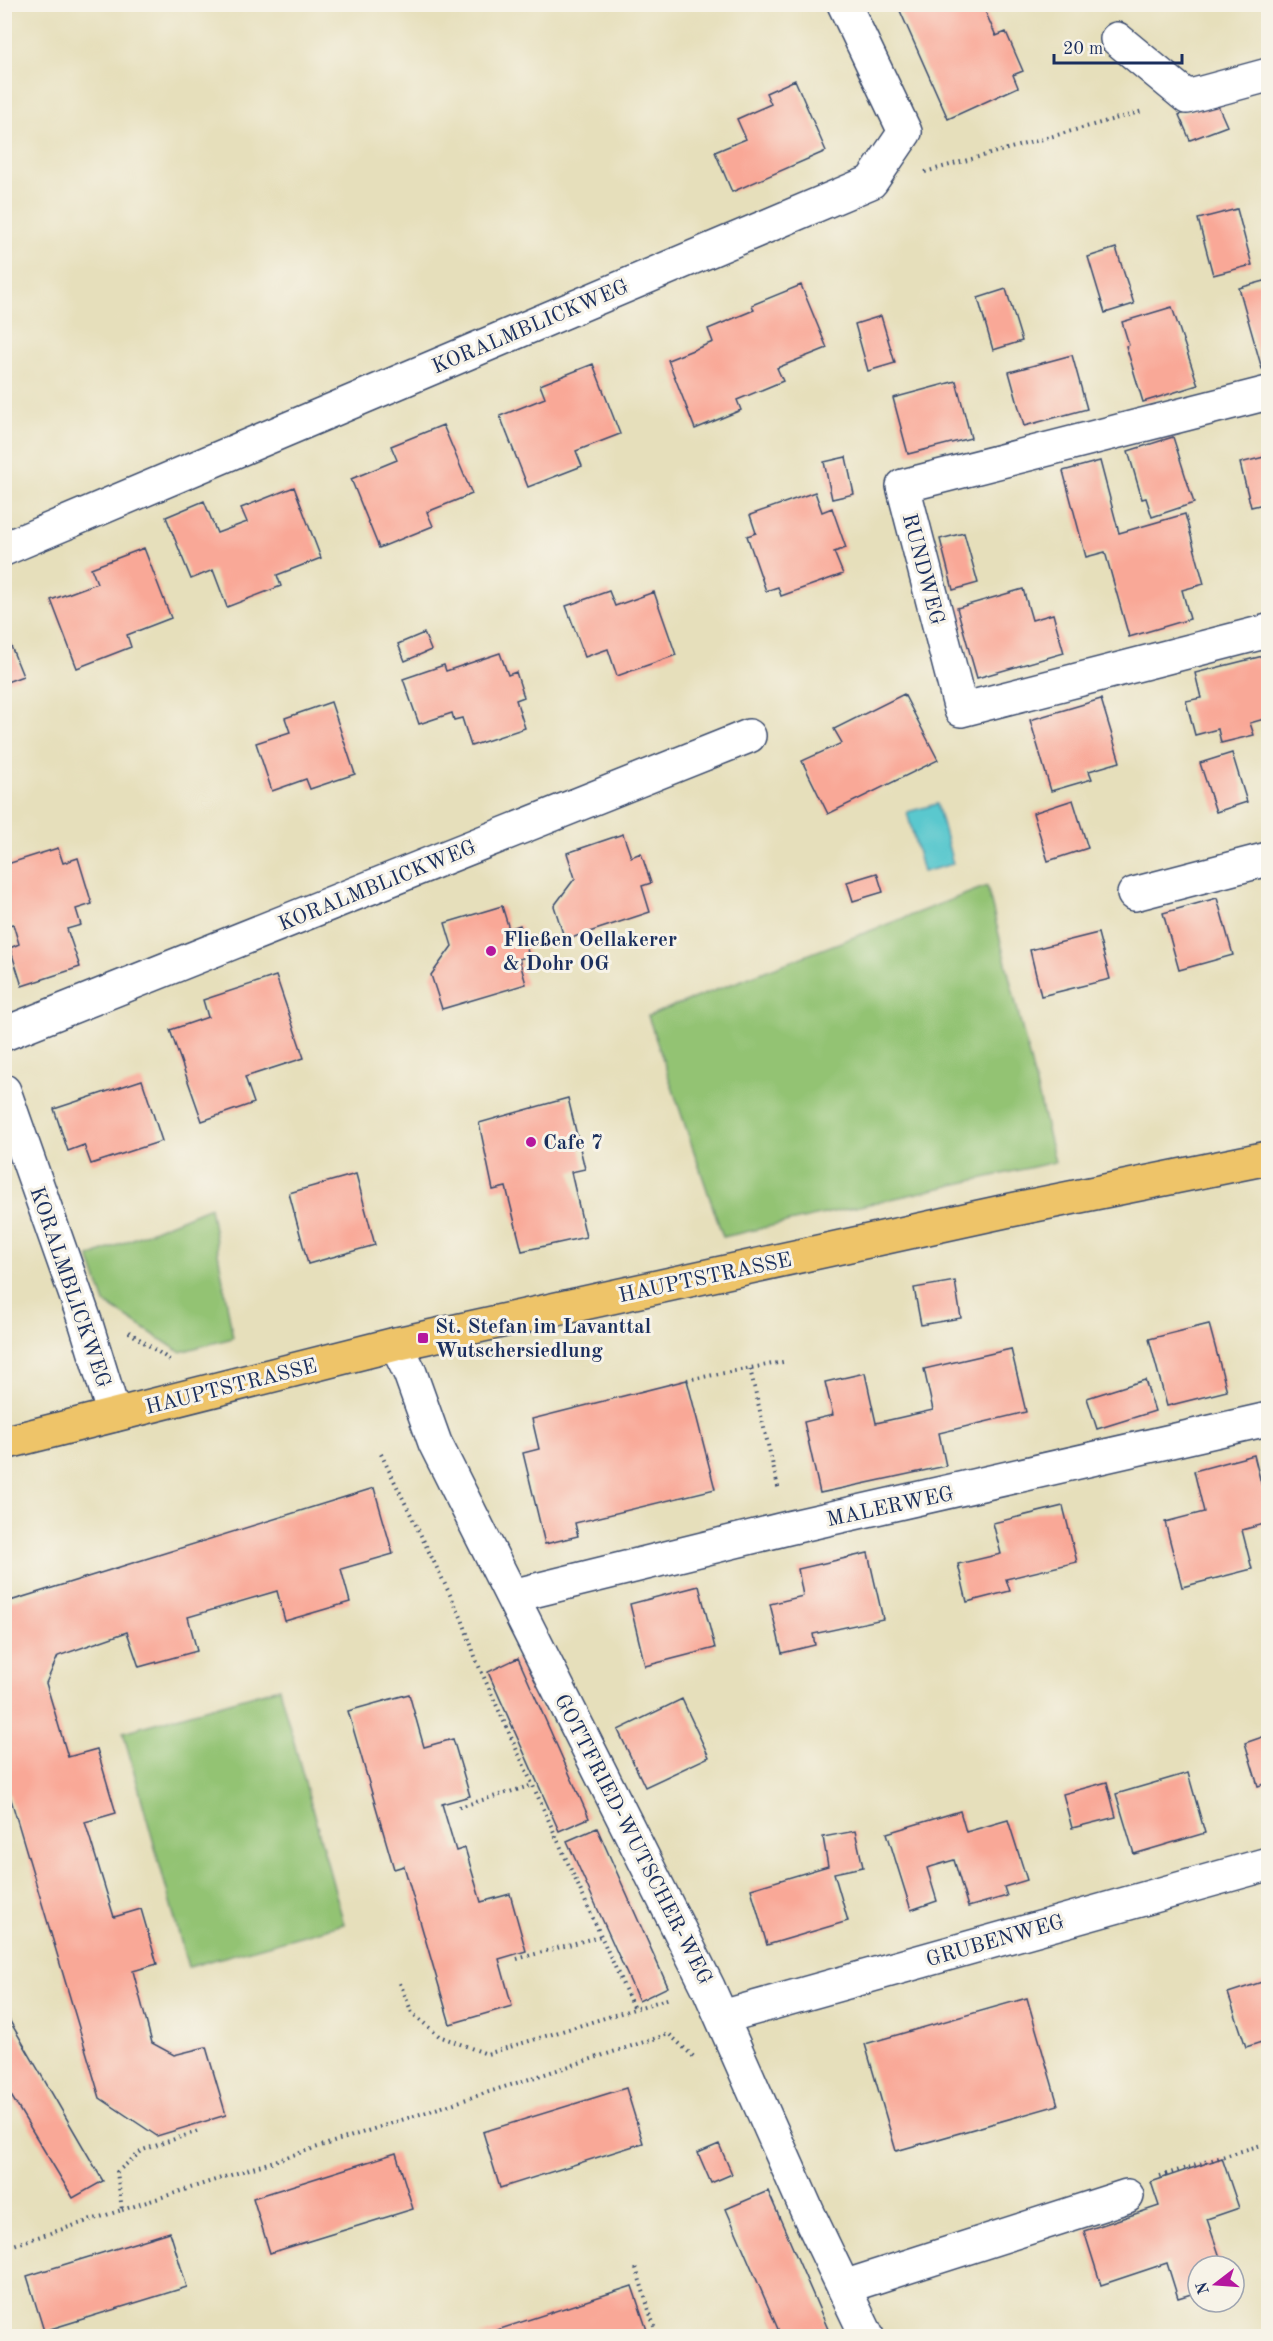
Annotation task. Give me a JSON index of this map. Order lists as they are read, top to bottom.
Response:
{
  "streets": {
    "main road": ["HAUPTSTRASSE"],
    "street": [
      "KORALMBLICKWEG",
      "RUNDWEG",
      "MALERWEG",
      "GOTTFRIED-WUTSCHER-WEG",
      "GRUBENWEG"
    ]
  },
  "crossings": [
    ["KORALMBLICKWEG", "HAUPTSTRASSE"],
    ["HAUPTSTRASSE", "GOTTFRIED-WUTSCHER-WEG"],
    ["MALERWEG", "GOTTFRIED-WUTSCHER-WEG"],
    ["GOTTFRIED-WUTSCHER-WEG", "GRUBENWEG"]
  ],
  "places": {
    "other": ["Fließen Oellakerer & Dohr OG", "Cafe 7"],
    "transit": ["St. Stefan im Lavanttal Wutschersiedlung"]
  },
  "scale_bar": "20 m",
  "north": "left"
}
